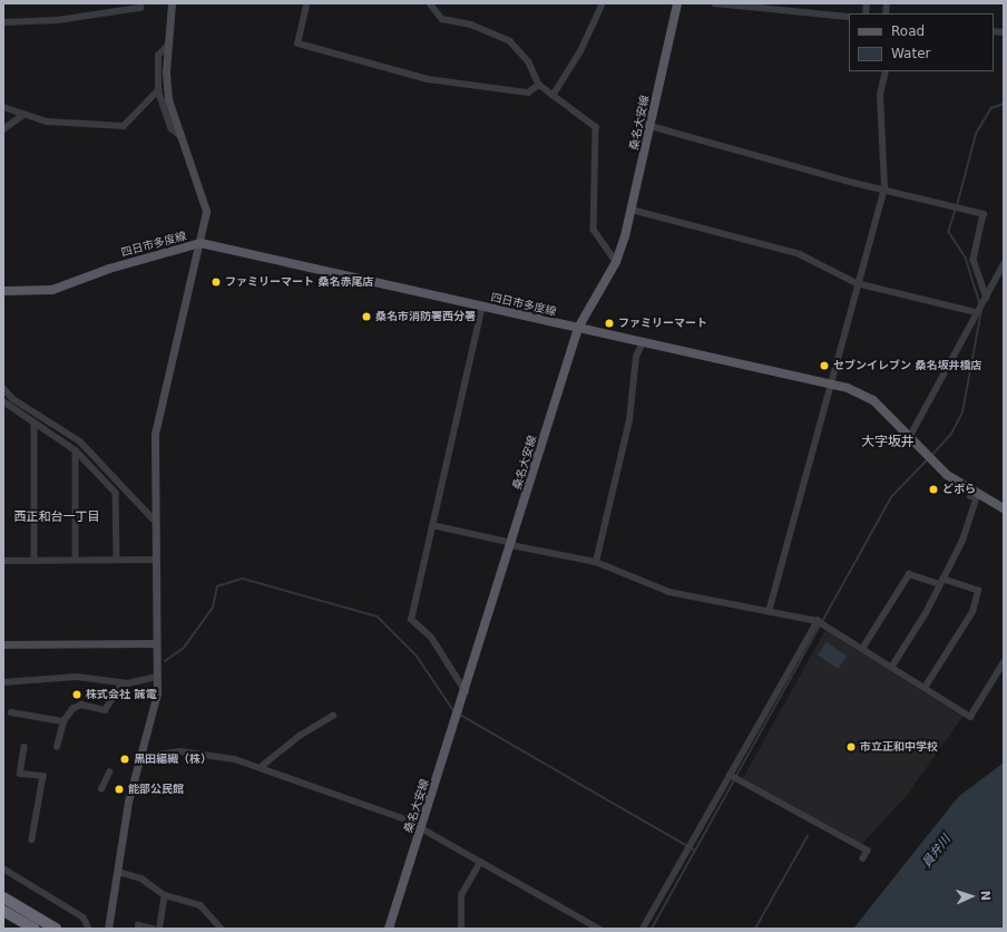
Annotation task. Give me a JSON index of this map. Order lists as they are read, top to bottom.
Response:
{
  "streets": {
    "main road": ["桑名大安線", "四日市多度線"]
  },
  "crossings": [
    ["桑名大安線", "四日市多度線"]
  ],
  "districts": ["大字坂井", "西正和台一丁目"],
  "water": ["員弁川"],
  "places": [
    "ファミリーマート 桑名赤尾店",
    "桑名市消防署西分署",
    "ファミリーマート",
    "セブンイレブン 桑名坂井橋店",
    "どボら",
    "株式会社 誠電",
    "市立正和中学校",
    "黒田編織（株）",
    "能部公民館"
  ],
  "legend": ["Road", "Water"],
  "north": "right"
}
